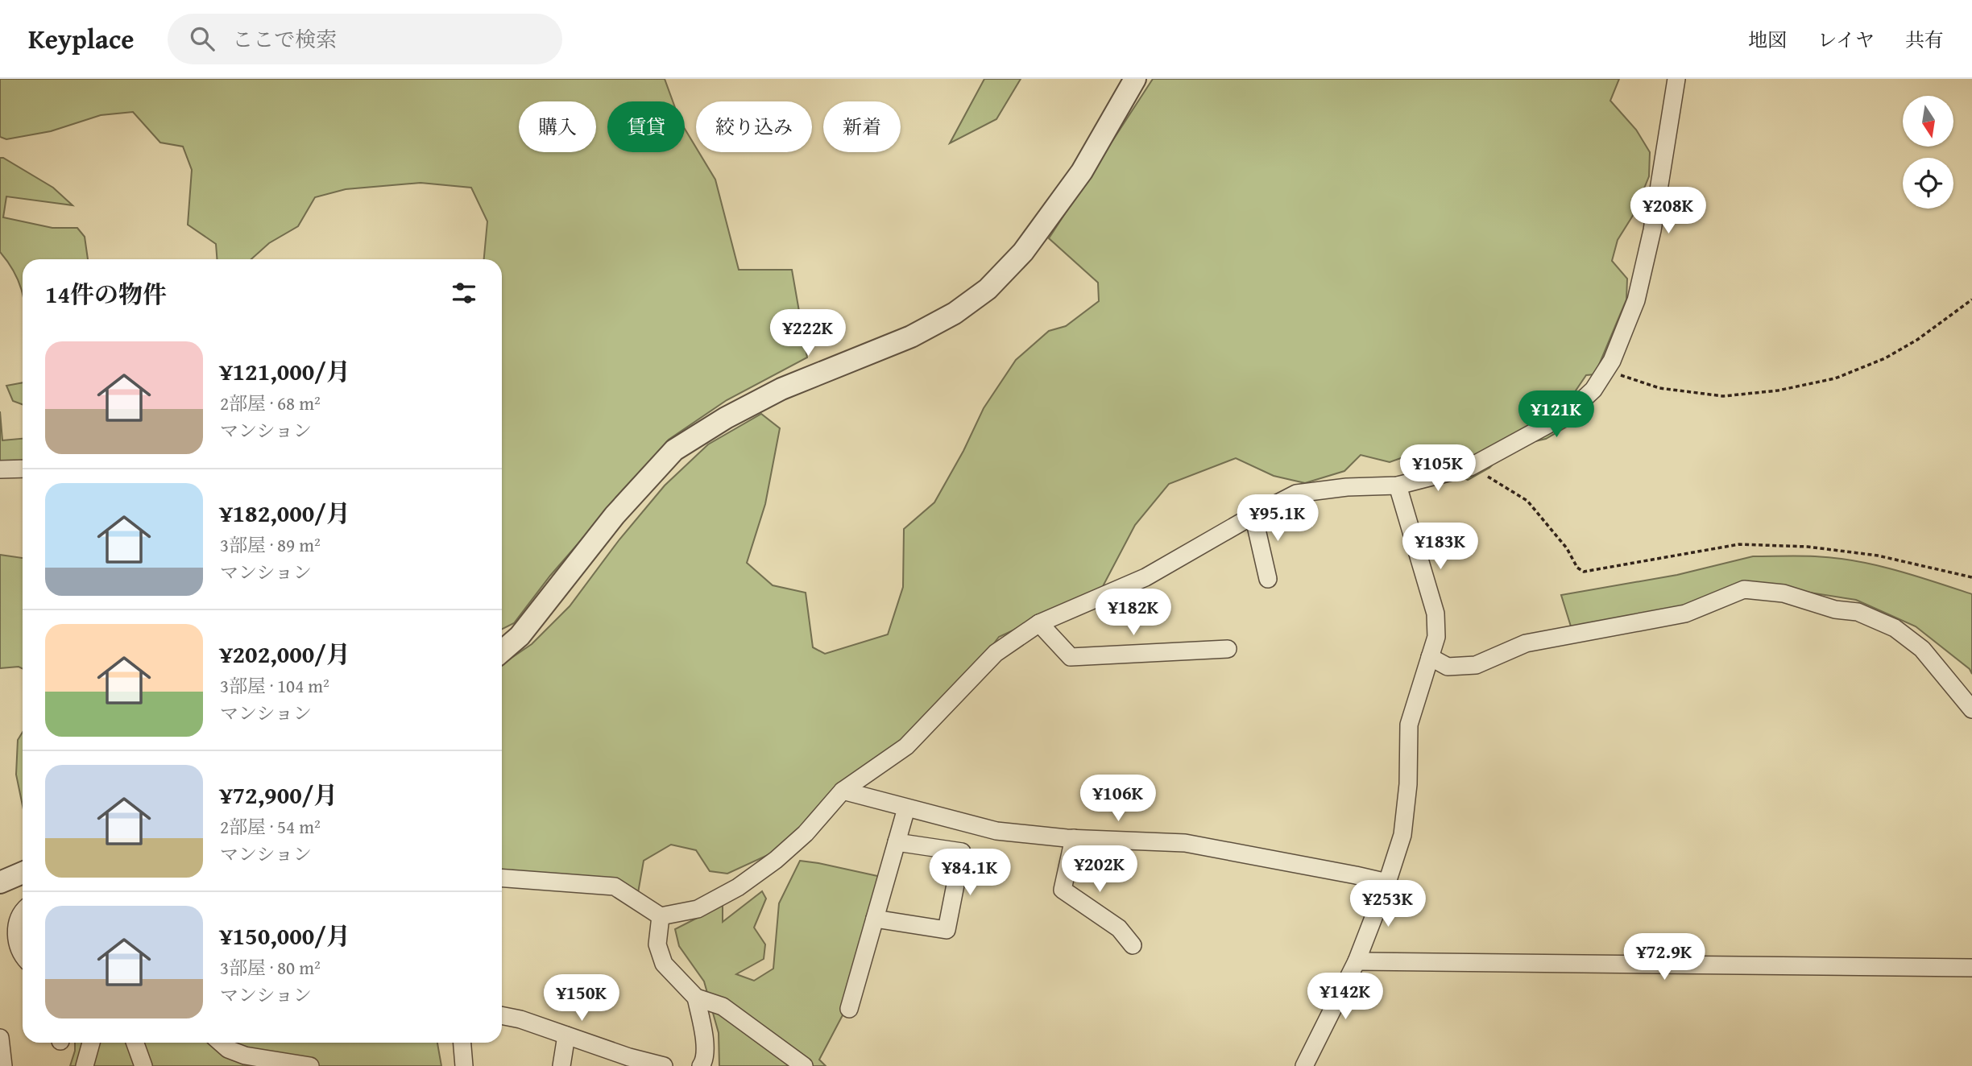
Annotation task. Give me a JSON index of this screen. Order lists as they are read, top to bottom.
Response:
{
  "north": "bottom",
  "page": {
    "header": "Keyplace",
    "search": "ここで検索",
    "nav": ["地図", "レイヤ", "共有"],
    "chip": [
      "購入",
      "賃貸",
      "絞り込み",
      "新着"
    ],
    "price": [
      "¥208K",
      "¥222K",
      "¥121K",
      "¥105K",
      "¥95.1K",
      "¥183K",
      "¥182K",
      "¥106K",
      "¥202K",
      "¥84.1K",
      "¥253K",
      "¥72.9K",
      "¥142K",
      "¥150K"
    ],
    "heading": "14件の物件",
    "list": [
      {
        "name": "¥121,000/月",
        "note": "2部屋 · 68 m² · マンション"
      },
      {
        "name": "¥182,000/月",
        "note": "3部屋 · 89 m² · マンション"
      },
      {
        "name": "¥202,000/月",
        "note": "3部屋 · 104 m² · マンション"
      },
      {
        "name": "¥72,900/月",
        "note": "2部屋 · 54 m² · マンション"
      },
      {
        "name": "¥150,000/月",
        "note": "3部屋 · 80 m² · マンション"
      }
    ]
  }
}
